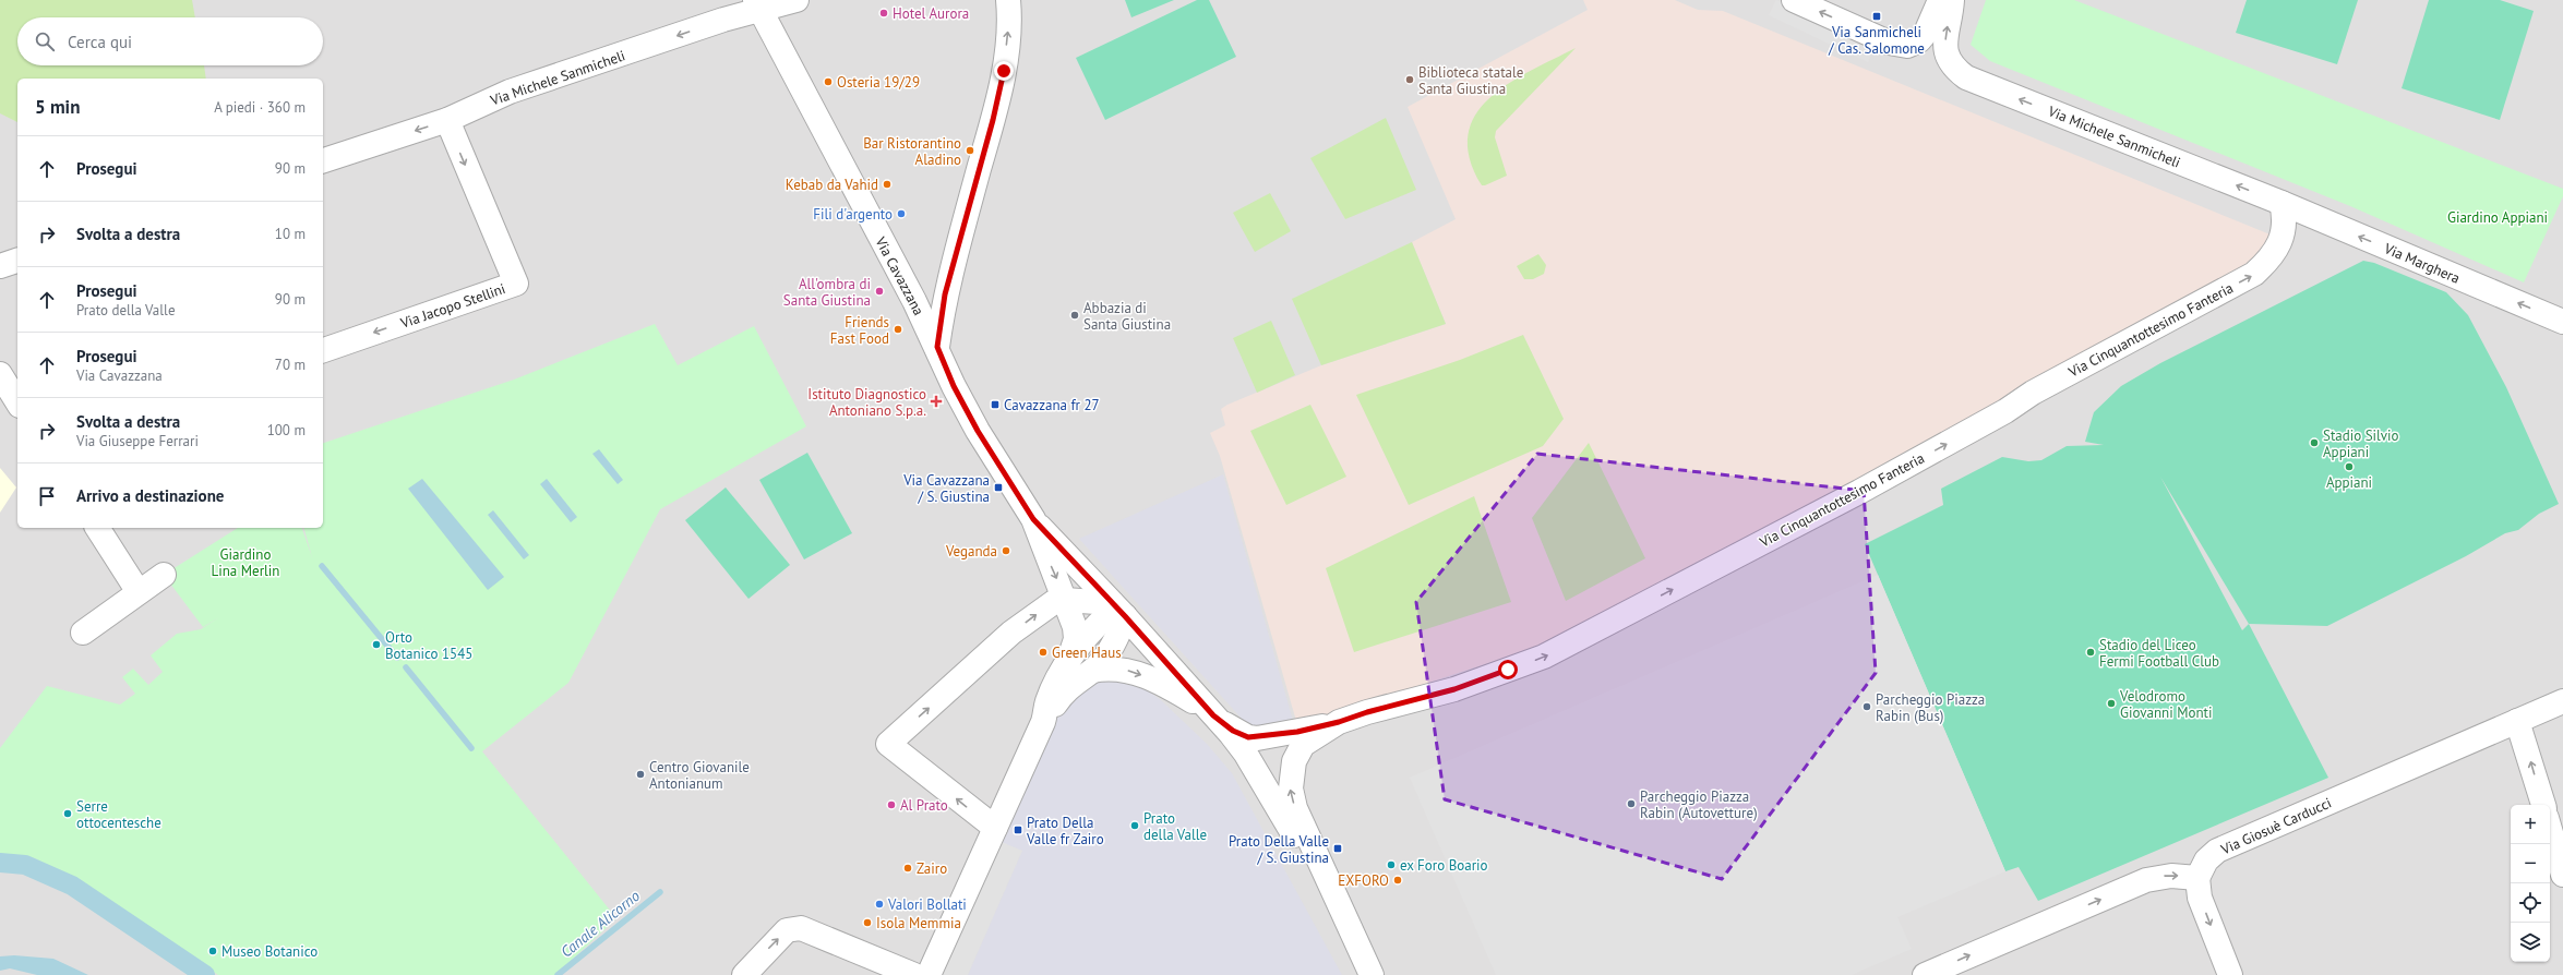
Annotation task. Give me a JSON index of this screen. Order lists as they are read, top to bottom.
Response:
{
  "streets": {
    "street": [
      "Via Michele Sanmicheli",
      "Via Marghera",
      "Via Cavazzana",
      "Via Jacopo Stellini",
      "Via Cinquantottesimo Fanteria",
      "Via Giosuè Carducci"
    ]
  },
  "crossings": [
    ["Via Michele Sanmicheli", "Via Marghera"],
    ["Via Michele Sanmicheli", "Via Cavazzana"],
    ["Via Michele Sanmicheli", "Via Jacopo Stellini"],
    ["Via Michele Sanmicheli", "Via Cinquantottesimo Fanteria"],
    ["Via Marghera", "Via Cinquantottesimo Fanteria"]
  ],
  "one_way": ["Via Michele Sanmicheli", "Via Marghera", "Via Cinquantottesimo Fanteria"],
  "water": ["Canale Alicorno"],
  "parks": ["Giardino Appiani", "Giardino Lina Merlin"],
  "places": {
    "other": [
      "Hotel Aurora",
      "Biblioteca statale Santa Giustina",
      "Osteria 19/29",
      "Bar Ristorantino Aladino",
      "Kebab da Vahid",
      "Fili d'argento",
      "All'ombra di Santa Giustina",
      "Abbazia di Santa Giustina",
      "Friends Fast Food",
      "Stadio Silvio Appiani",
      "Appiani",
      "Veganda",
      "Orto Botanico 1545",
      "Green Haus",
      "Stadio del Liceo Fermi Football Club",
      "Velodromo Giovanni Monti",
      "Parcheggio Piazza Rabin (Bus)",
      "Centro Giovanile Antonianum",
      "Parcheggio Piazza Rabin (Autovetture)",
      "Al Prato",
      "Serre ottocentesche",
      "Prato della Valle",
      "ex Foro Boario",
      "Zairo",
      "EXFORO",
      "Valori Bollati",
      "Isola Memmia",
      "Museo Botanico"
    ],
    "transit": [
      "Via Sanmicheli / Cas. Salomone",
      "Cavazzana fr 27",
      "Via Cavazzana / S. Giustina",
      "Prato Della Valle fr Zairo",
      "Prato Della Valle / S. Giustina"
    ],
    "health": ["Istituto Diagnostico Antoniano S.p.a."]
  },
  "page": {
    "search": "Cerca qui",
    "heading": ["5 min", "A piedi · 360 m"],
    "list": [
      ["Prosegui", "90 m"],
      ["Svolta a destra", "10 m"],
      ["Prosegui", "Prato della Valle", "90 m"],
      ["Prosegui", "Via Cavazzana", "70 m"],
      ["Svolta a destra", "Via Giuseppe Ferrari", "100 m"],
      "Arrivo a destinazione"
    ],
    "map_buttons": ["+", "−"]
  }
}
